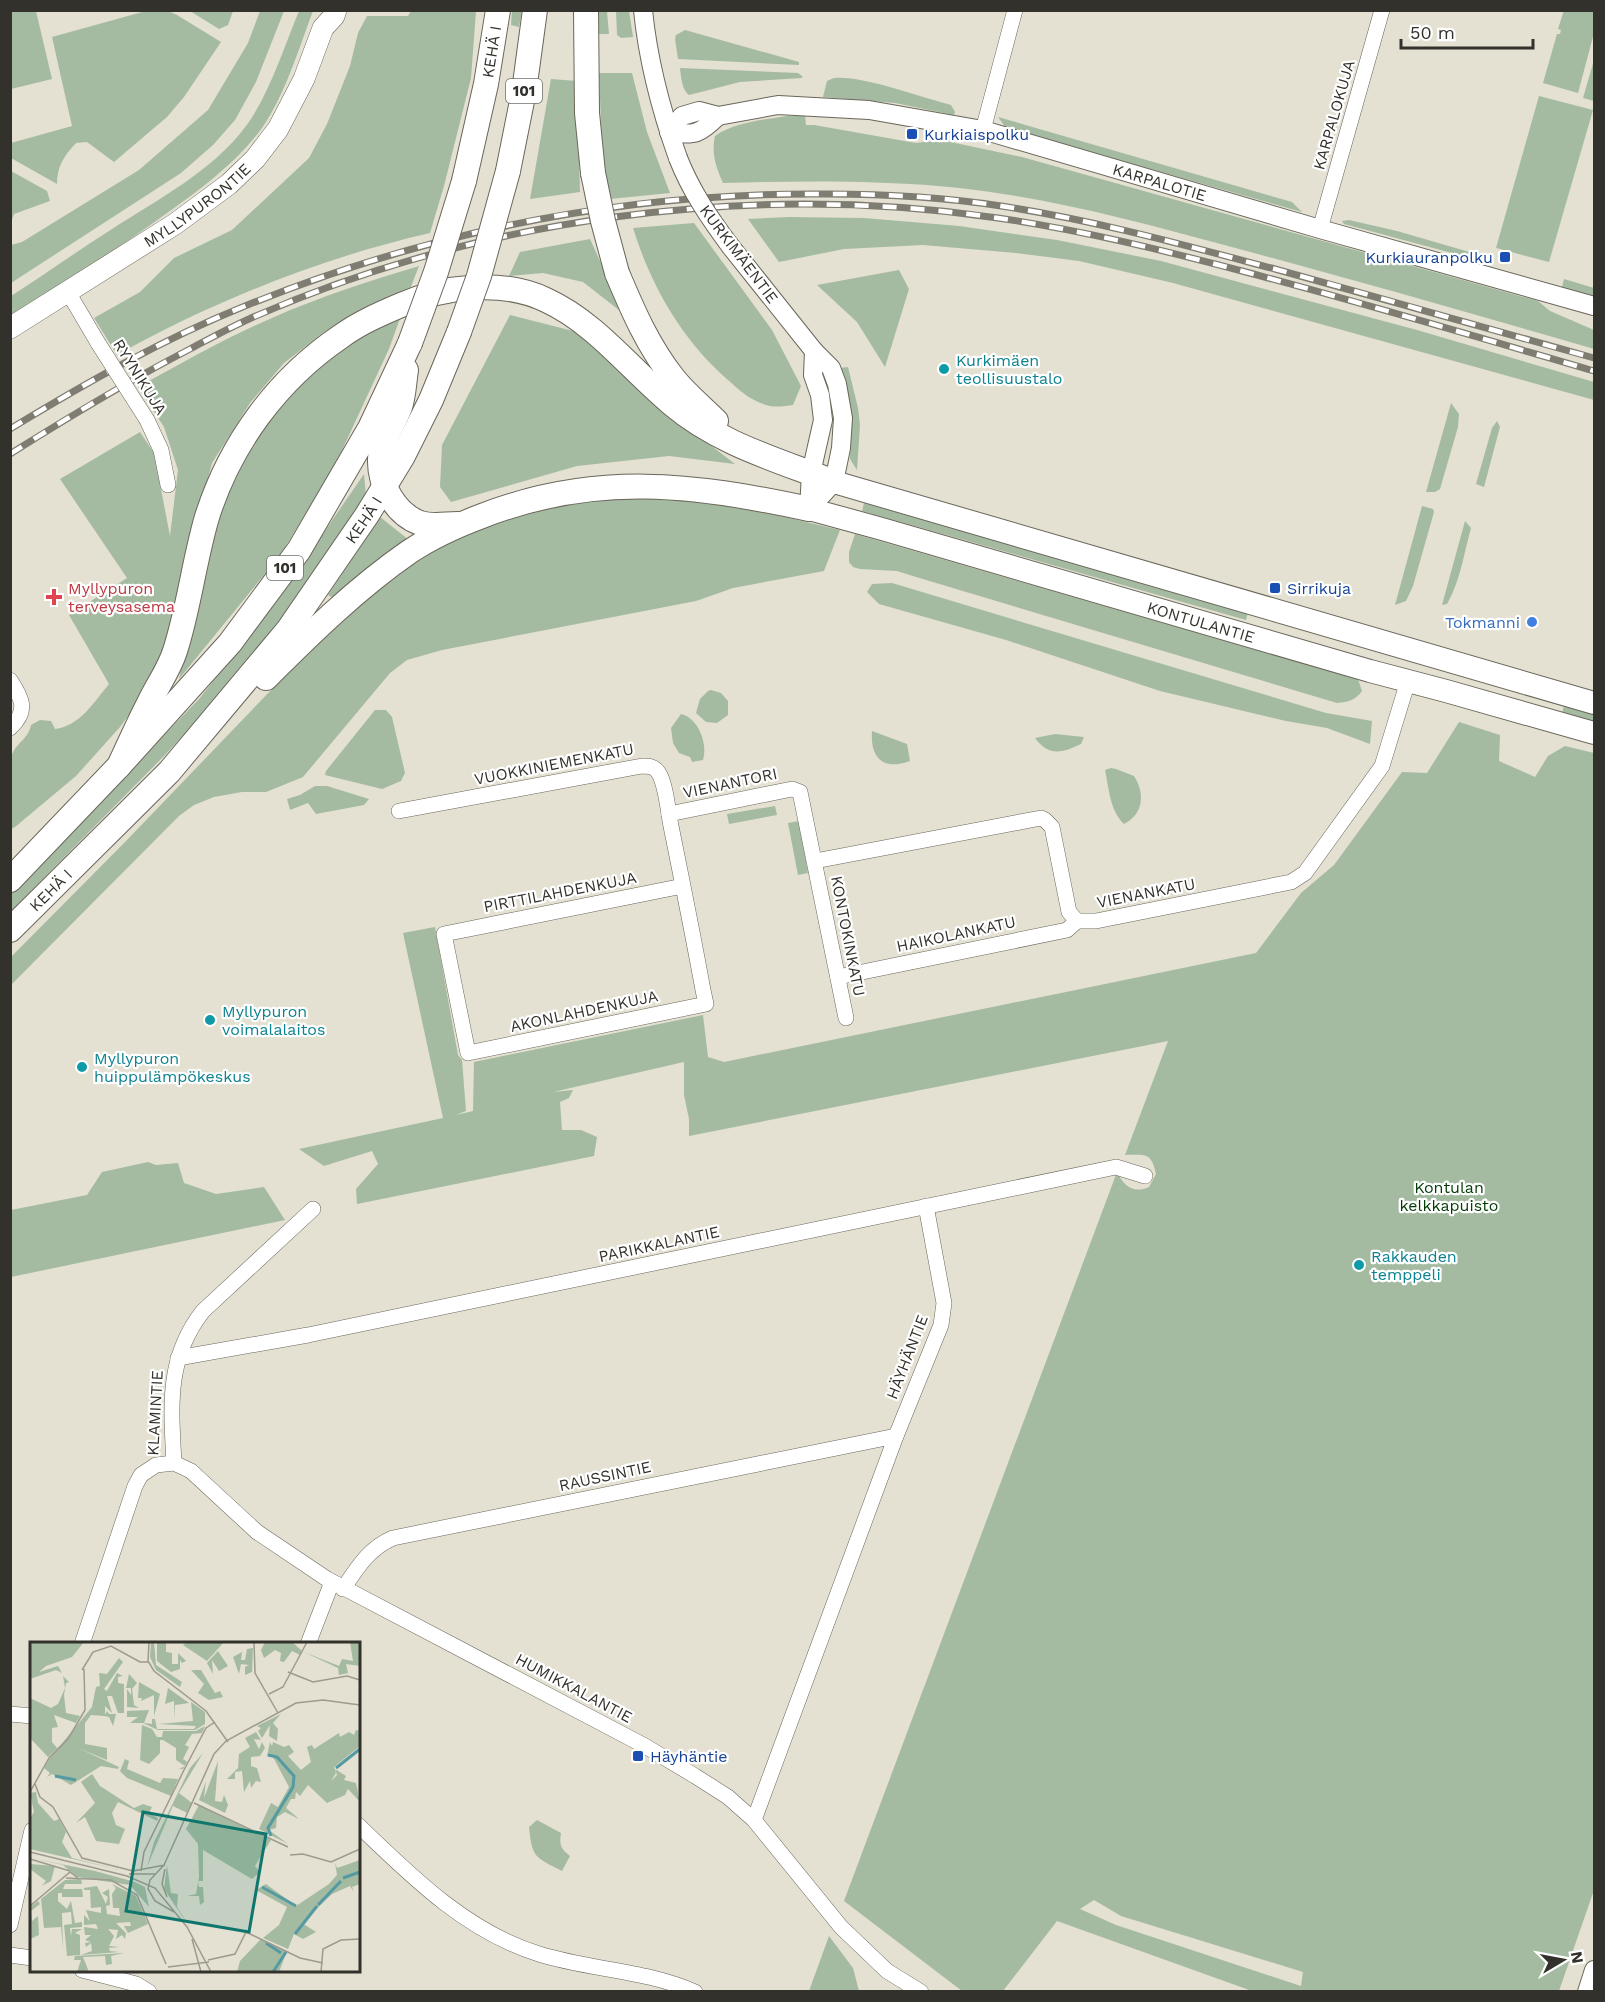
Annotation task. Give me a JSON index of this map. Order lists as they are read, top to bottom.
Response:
{
  "streets": {
    "highway": ["KEHÄ I", "101"],
    "main road": ["MYLLYPURONTIE", "KONTULANTIE"],
    "street": [
      "KARPALOKUJA",
      "KARPALOTIE",
      "KURKIMÄENTIE",
      "RYYNIKUJA",
      "VUOKKINIEMENKATU",
      "VIENANTORI",
      "PIRTTILAHDENKUJA",
      "VIENANKATU",
      "HAIKOLANKATU",
      "KONTOKINKATU",
      "AKONLAHDENKUJA",
      "PARIKKALANTIE",
      "HÄYHÄNTIE",
      "KLAMINTIE",
      "RAUSSINTIE",
      "HUMIKKALANTIE"
    ]
  },
  "crossings": [
    ["KARPALOKUJA", "KARPALOTIE"],
    ["KARPALOTIE", "KURKIMÄENTIE"],
    ["MYLLYPURONTIE", "RYYNIKUJA"],
    ["KURKIMÄENTIE", "KONTULANTIE"],
    ["KONTULANTIE", "VIENANKATU"],
    ["VUOKKINIEMENKATU", "VIENANTORI"],
    ["VUOKKINIEMENKATU", "PIRTTILAHDENKUJA"],
    ["VUOKKINIEMENKATU", "AKONLAHDENKUJA"],
    ["VIENANTORI", "VIENANKATU"],
    ["VIENANTORI", "KONTOKINKATU"],
    ["PIRTTILAHDENKUJA", "AKONLAHDENKUJA"],
    ["VIENANKATU", "HAIKOLANKATU"],
    ["VIENANKATU", "KONTOKINKATU"],
    ["HAIKOLANKATU", "KONTOKINKATU"],
    ["PARIKKALANTIE", "HÄYHÄNTIE"],
    ["PARIKKALANTIE", "KLAMINTIE"],
    ["HÄYHÄNTIE", "RAUSSINTIE"],
    ["HÄYHÄNTIE", "HUMIKKALANTIE"],
    ["KLAMINTIE", "HUMIKKALANTIE"],
    ["RAUSSINTIE", "HUMIKKALANTIE"]
  ],
  "parks": ["Kontulan kelkkapuisto"],
  "places": {
    "transit": [
      "Kurkiaispolku",
      "Kurkiauranpolku",
      "Sirrikuja",
      "Häyhäntie"
    ],
    "other": [
      "Kurkimäen teollisuustalo",
      "Tokmanni",
      "Myllypuron voimalalaitos",
      "Myllypuron huippulämpökeskus",
      "Rakkauden temppeli"
    ],
    "health": ["Myllypuron terveysasema"]
  },
  "scale_bar": "50 m",
  "north": "right"
}
